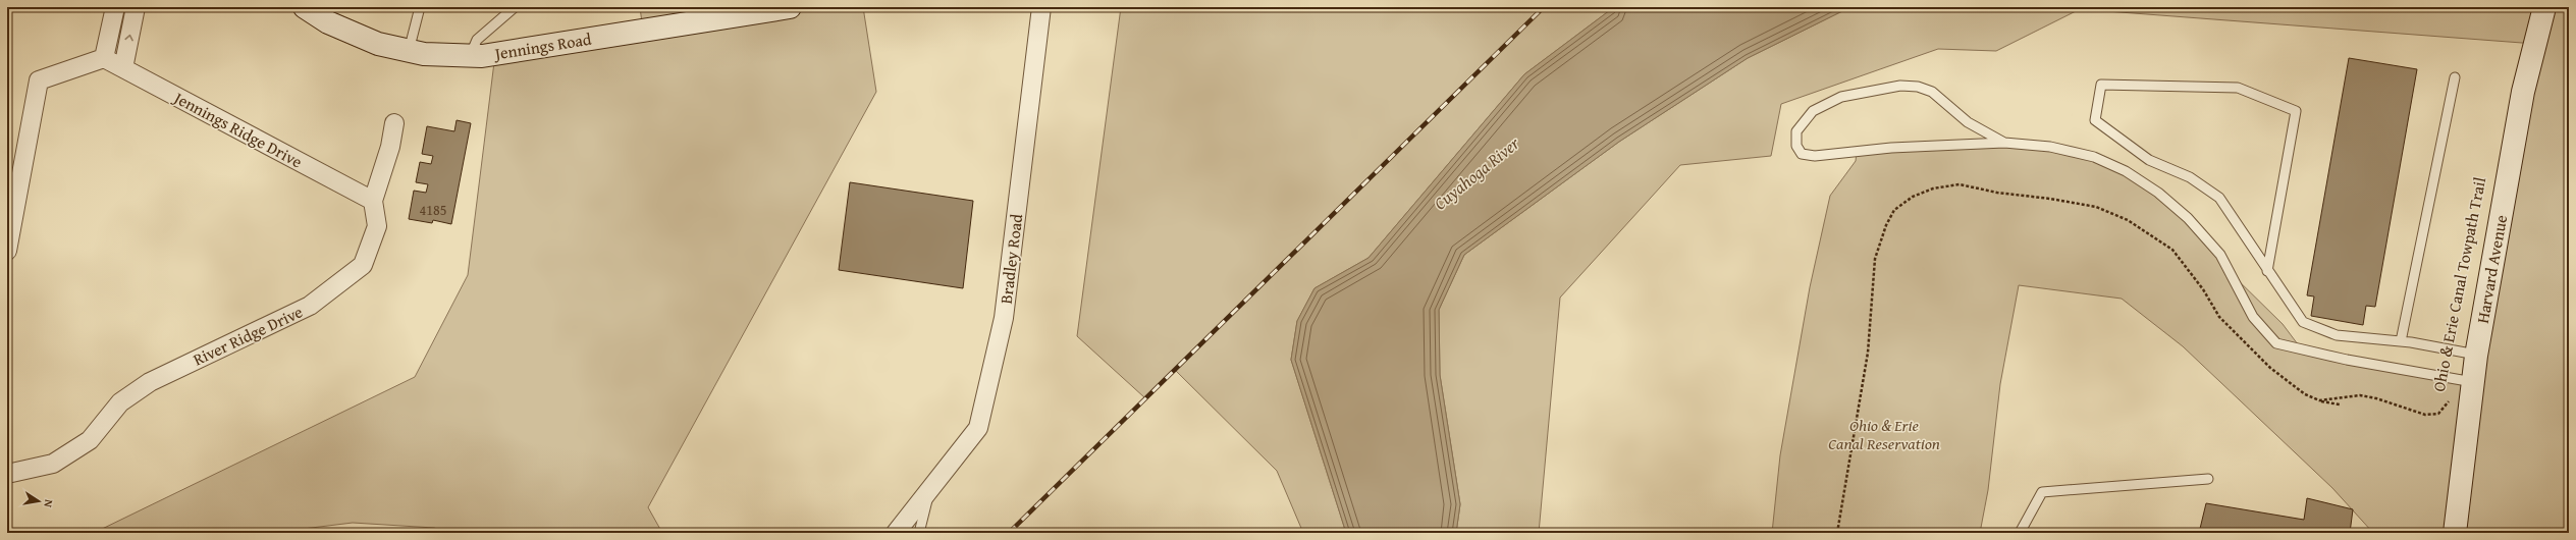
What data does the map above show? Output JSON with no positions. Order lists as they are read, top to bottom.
{
  "streets": {
    "street": [
      "Jennings Road",
      "Jennings Ridge Drive",
      "Bradley Road",
      "Harvard Avenue",
      "River Ridge Drive"
    ],
    "path": ["Ohio & Erie Canal Towpath Trail"]
  },
  "crossings": [
    ["Jennings Ridge Drive", "River Ridge Drive"],
    ["Harvard Avenue", "Ohio & Erie Canal Towpath Trail"]
  ],
  "water": ["Cuyahoga River"],
  "parks": ["Ohio & Erie Canal Reservation"],
  "house_numbers": ["4185"],
  "north": "right"
}
